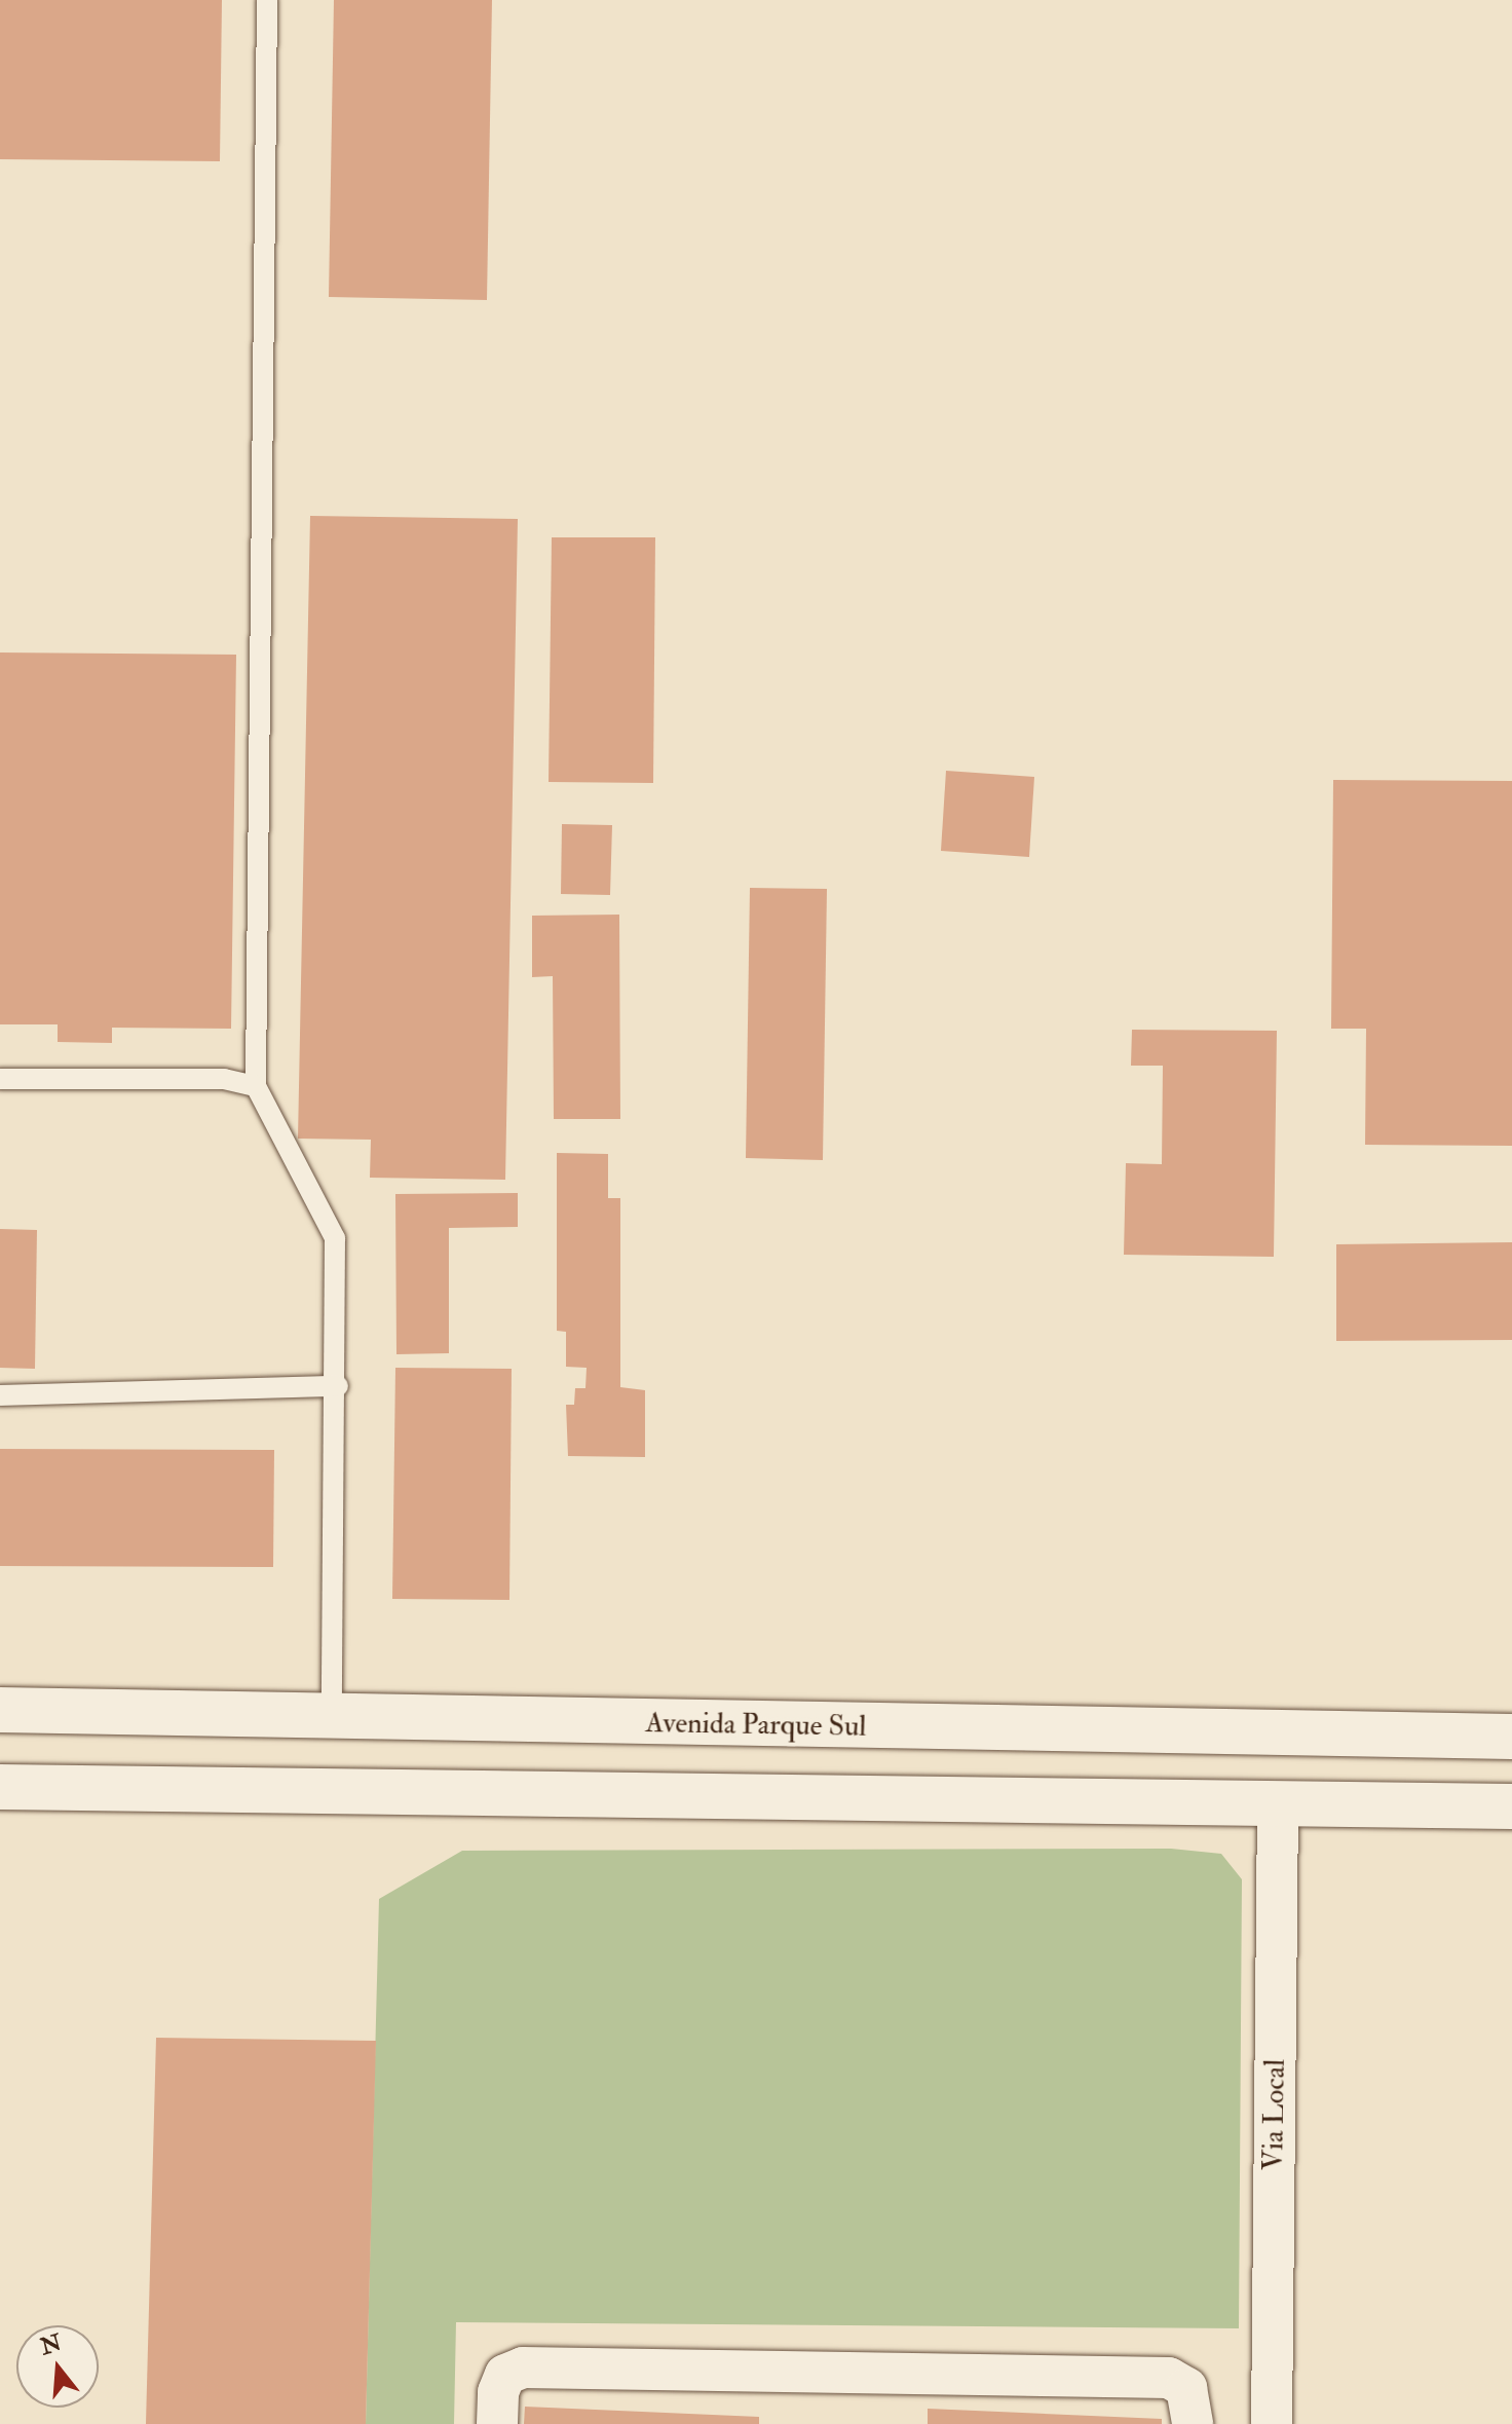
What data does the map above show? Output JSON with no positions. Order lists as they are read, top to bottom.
{
  "streets": {
    "street": ["Avenida Parque Sul", "Via Local"]
  },
  "north": "top"
}
